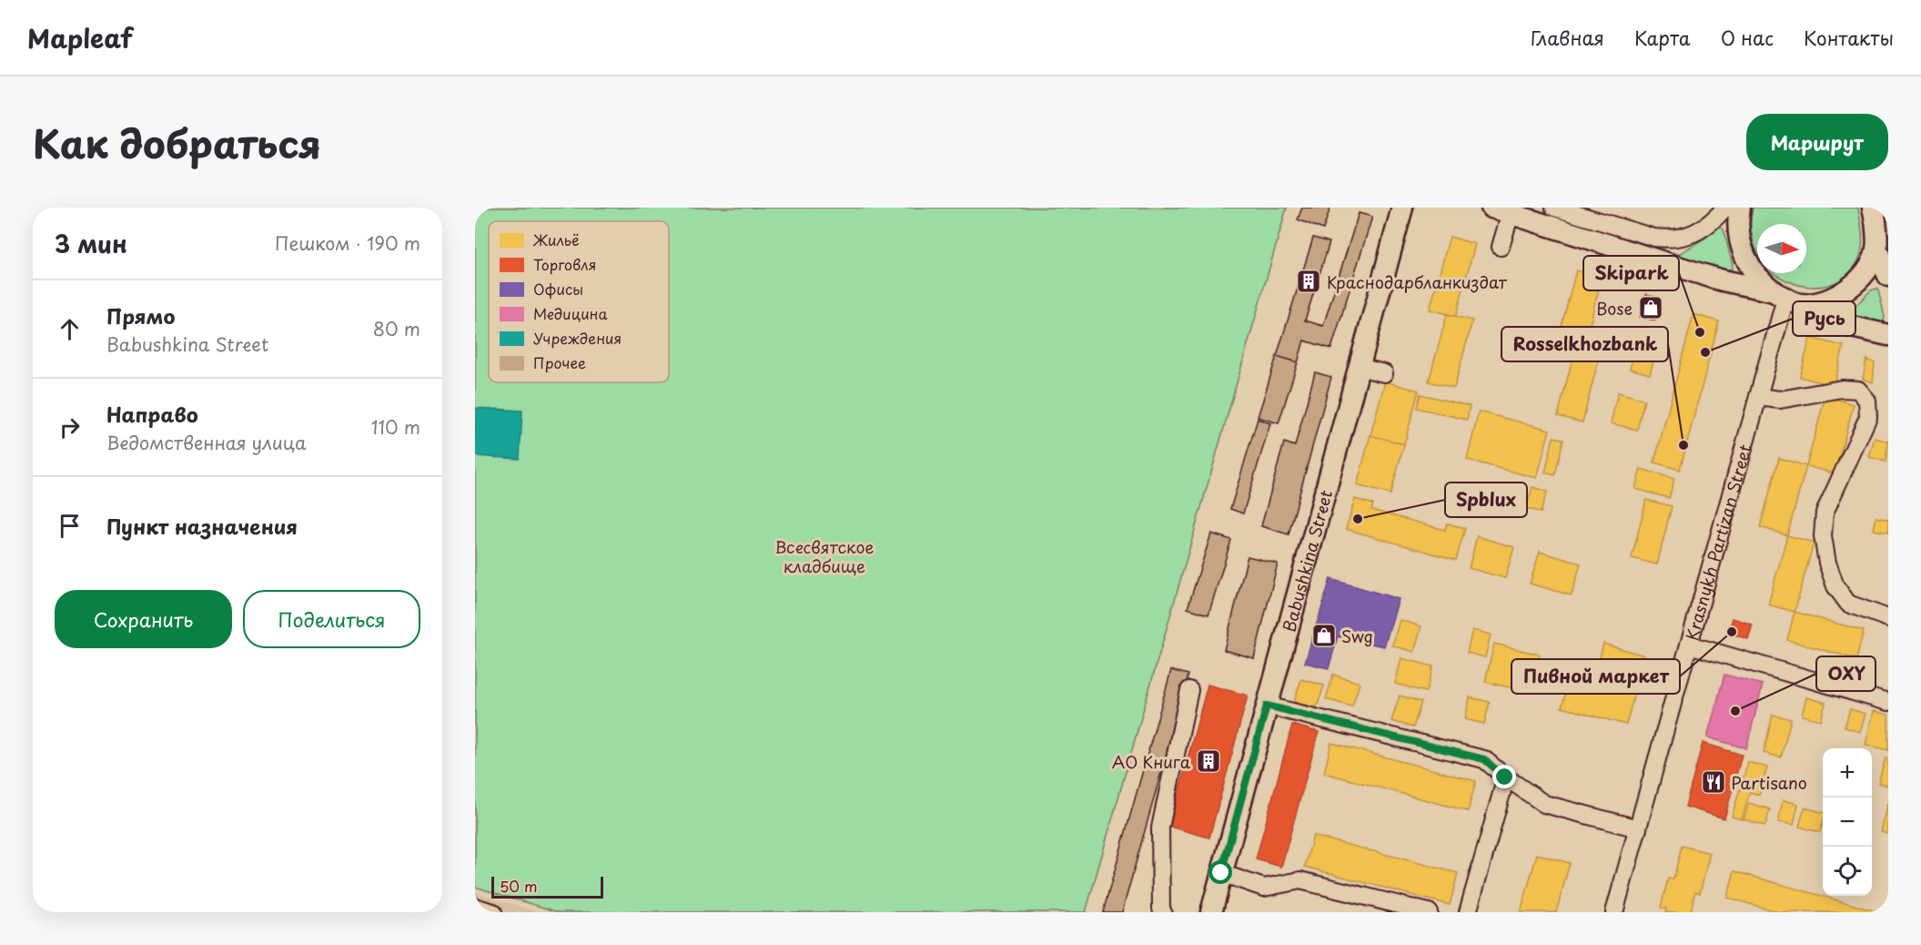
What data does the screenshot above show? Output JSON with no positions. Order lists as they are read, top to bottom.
{
  "streets": {
    "main road": ["Babushkina Street"],
    "street": ["Krasnykh Partizan Street"]
  },
  "parks": ["Всесвятское кладбище"],
  "places": {
    "building": ["Краснодарбланкиздат", "АО Книга"],
    "shop": ["Bose", "Swg"],
    "other": [
      "Skipark",
      "Русь",
      "Rosselkhozbank",
      "Spblux",
      "Пивной маркет",
      "OXY"
    ],
    "restaurant": ["Partisano"]
  },
  "legend": [
    "Жильё",
    "Торговля",
    "Офисы",
    "Медицина",
    "Учреждения",
    "Прочее"
  ],
  "scale_bar": "50 m",
  "north": "right",
  "page": {
    "header": "Mapleaf",
    "nav": [
      "Главная",
      "Карта",
      "О нас",
      "Контакты"
    ],
    "title": "Как добраться",
    "buttons": [
      "Маршрут",
      ["Сохранить", "Поделиться"]
    ],
    "heading": ["3 мин", "Пешком · 190 m"],
    "list": [
      ["Прямо", "Babushkina Street", "80 m"],
      ["Направо", "Ведомственная улица", "110 m"],
      "Пункт назначения"
    ],
    "map_buttons": ["+", "−"],
    "scale": "50 m"
  }
}
